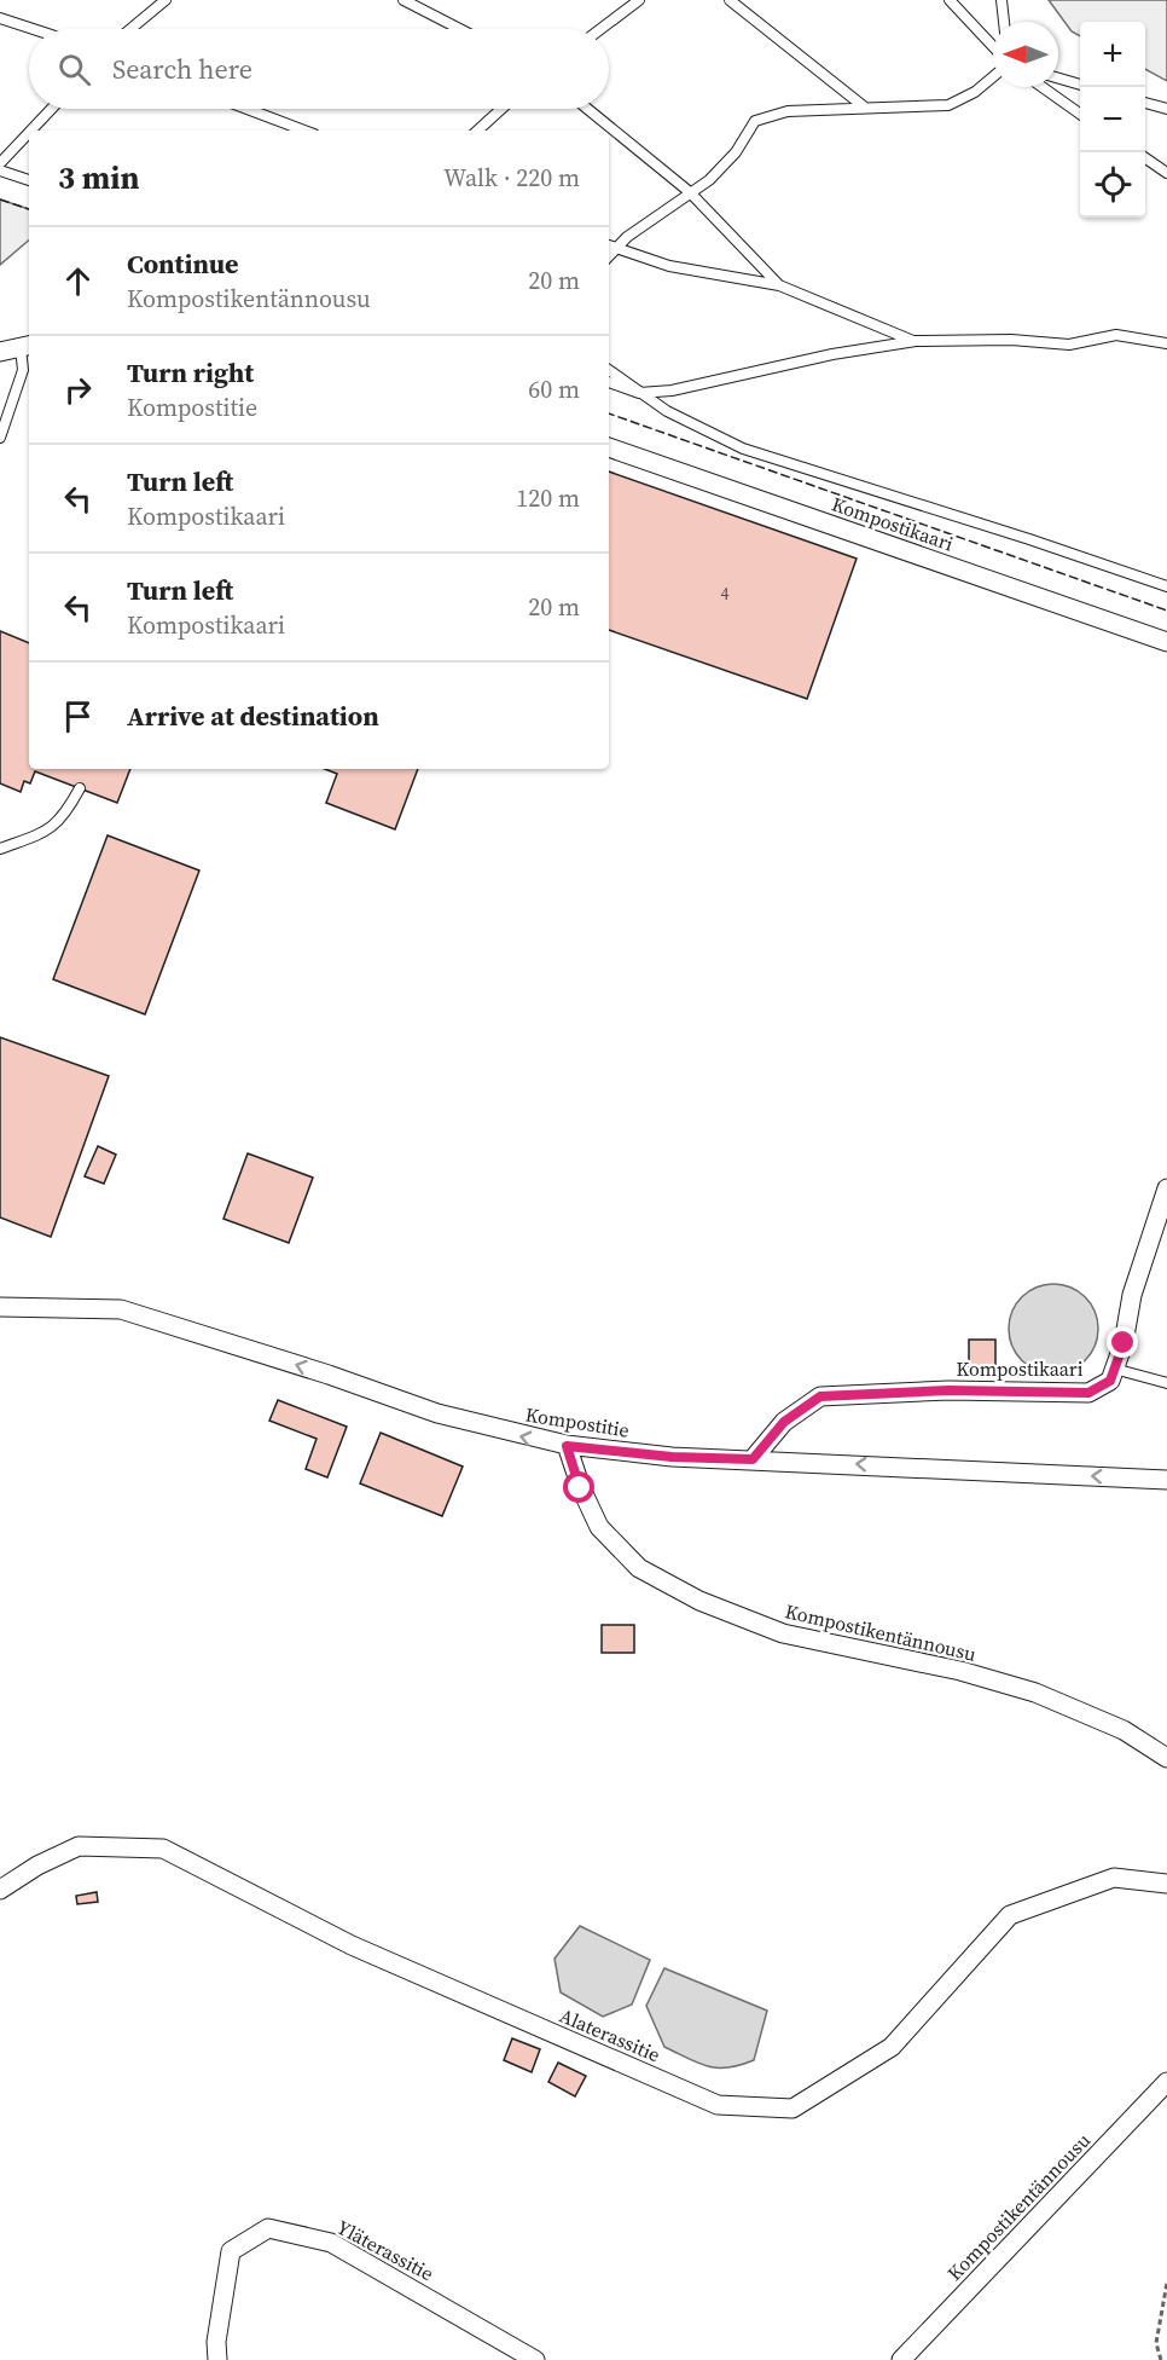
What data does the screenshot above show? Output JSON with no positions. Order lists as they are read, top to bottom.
{
  "streets": {
    "street": [
      "Kompostikaari",
      "Kompostitie",
      "Kompostikentännousu",
      "Alaterassitie",
      "Yläterassitie"
    ]
  },
  "crossings": [
    ["Kompostikaari", "Kompostitie"],
    ["Kompostitie", "Kompostikentännousu"]
  ],
  "one_way": ["Kompostitie"],
  "house_numbers": ["4"],
  "north": "left",
  "page": {
    "map_buttons": ["+", "−"],
    "search": "Search here",
    "heading": ["3 min", "Walk · 220 m"],
    "list": [
      ["Continue", "Kompostikentännousu", "20 m"],
      ["Turn right", "Kompostitie", "60 m"],
      ["Turn left", "Kompostikaari", "120 m"],
      ["Turn left", "Kompostikaari", "20 m"],
      "Arrive at destination"
    ]
  }
}
